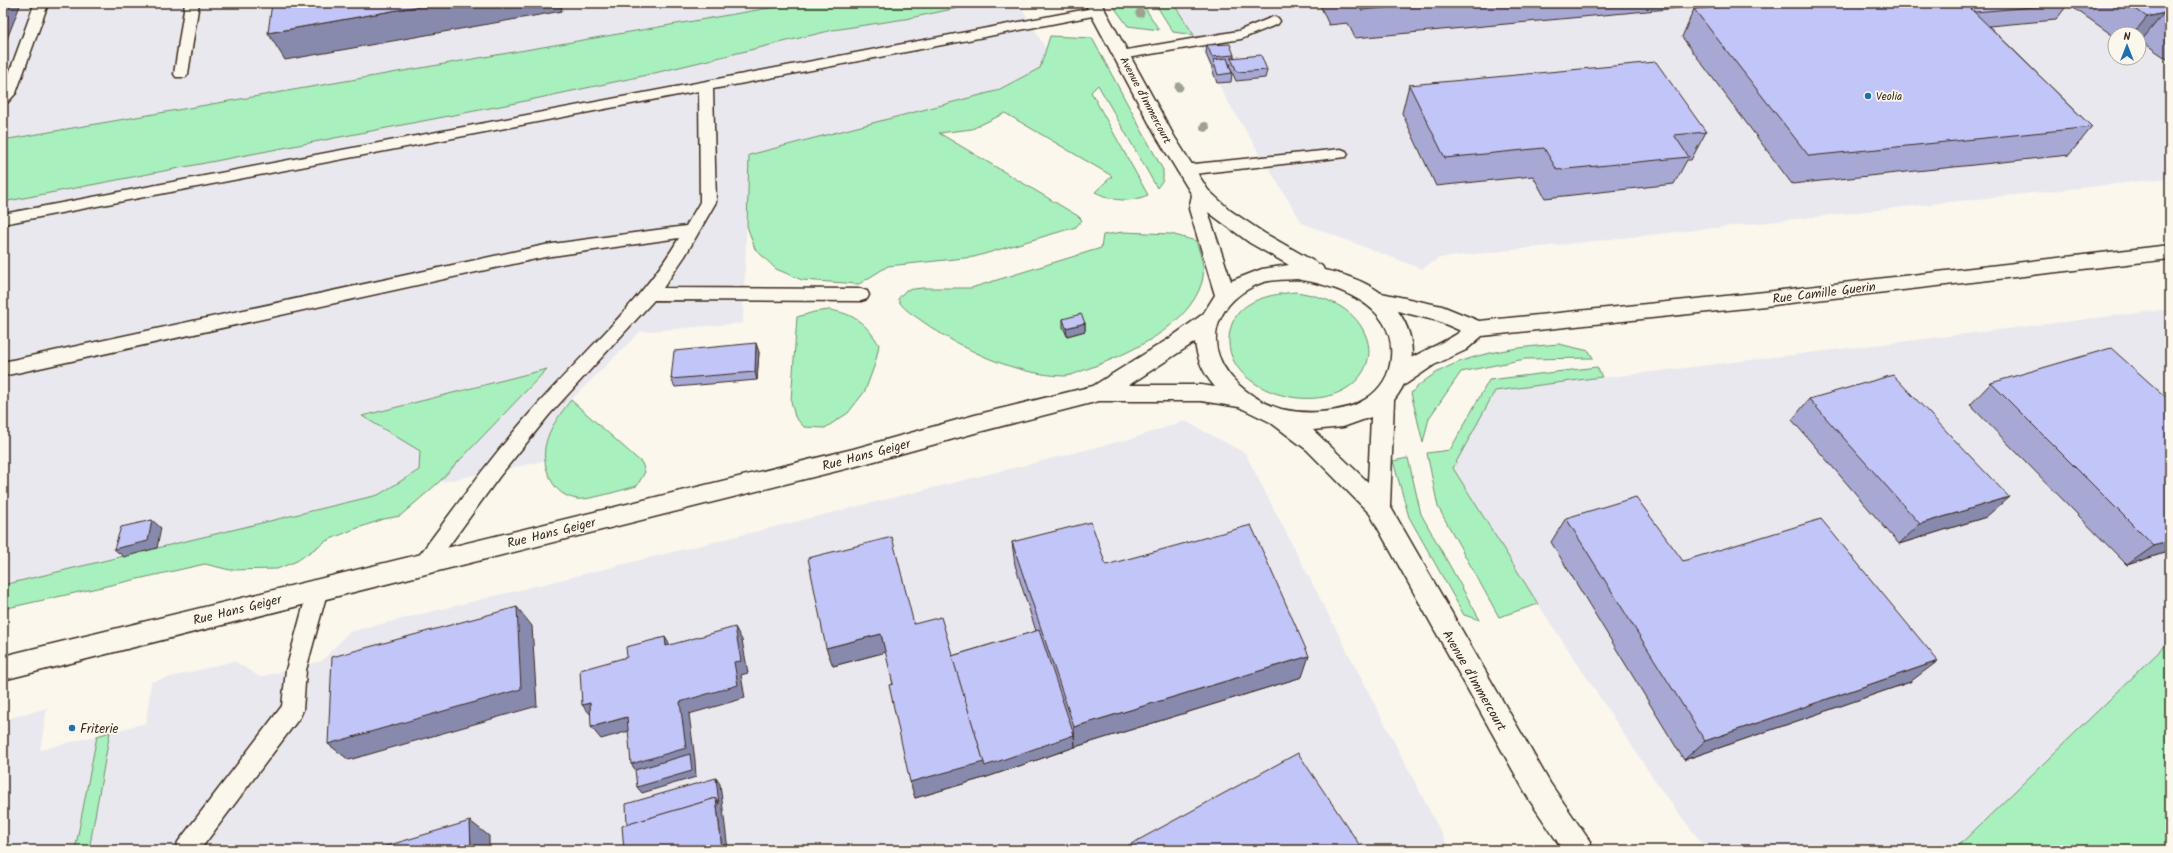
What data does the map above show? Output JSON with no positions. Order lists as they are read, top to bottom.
{
  "streets": {
    "street": ["Avenue d'Immercourt", "Rue Camille Guerin", "Rue Hans Geiger"]
  },
  "places": ["Veolia", "Friterie"],
  "north": "top"
}
